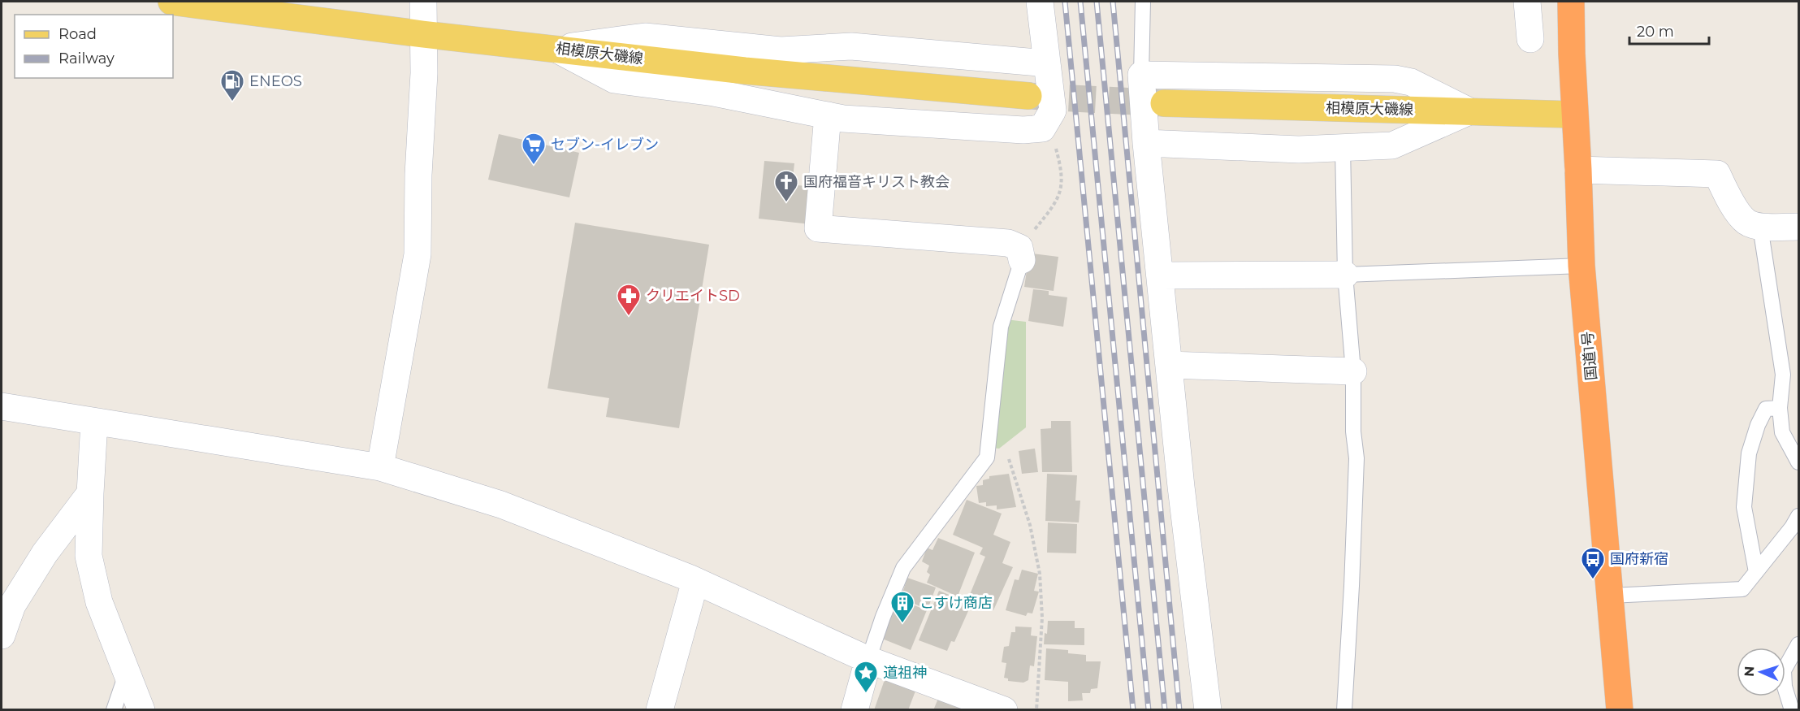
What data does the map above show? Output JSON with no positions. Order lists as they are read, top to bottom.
{
  "streets": {
    "highway": ["国道1号"],
    "main road": ["相模原大磯線"]
  },
  "crossings": [
    ["相模原大磯線", "国道1号"]
  ],
  "places": {
    "fuel station": ["ENEOS"],
    "supermarket": ["セブン-イレブン"],
    "church": ["国府福音キリスト教会"],
    "pharmacy": ["クリエイトSD"],
    "bus stop": ["国府新宿"],
    "building": ["こすけ商店"],
    "place": ["道祖神"]
  },
  "legend": ["Road", "Railway"],
  "scale_bar": "20 m",
  "north": "left"
}
